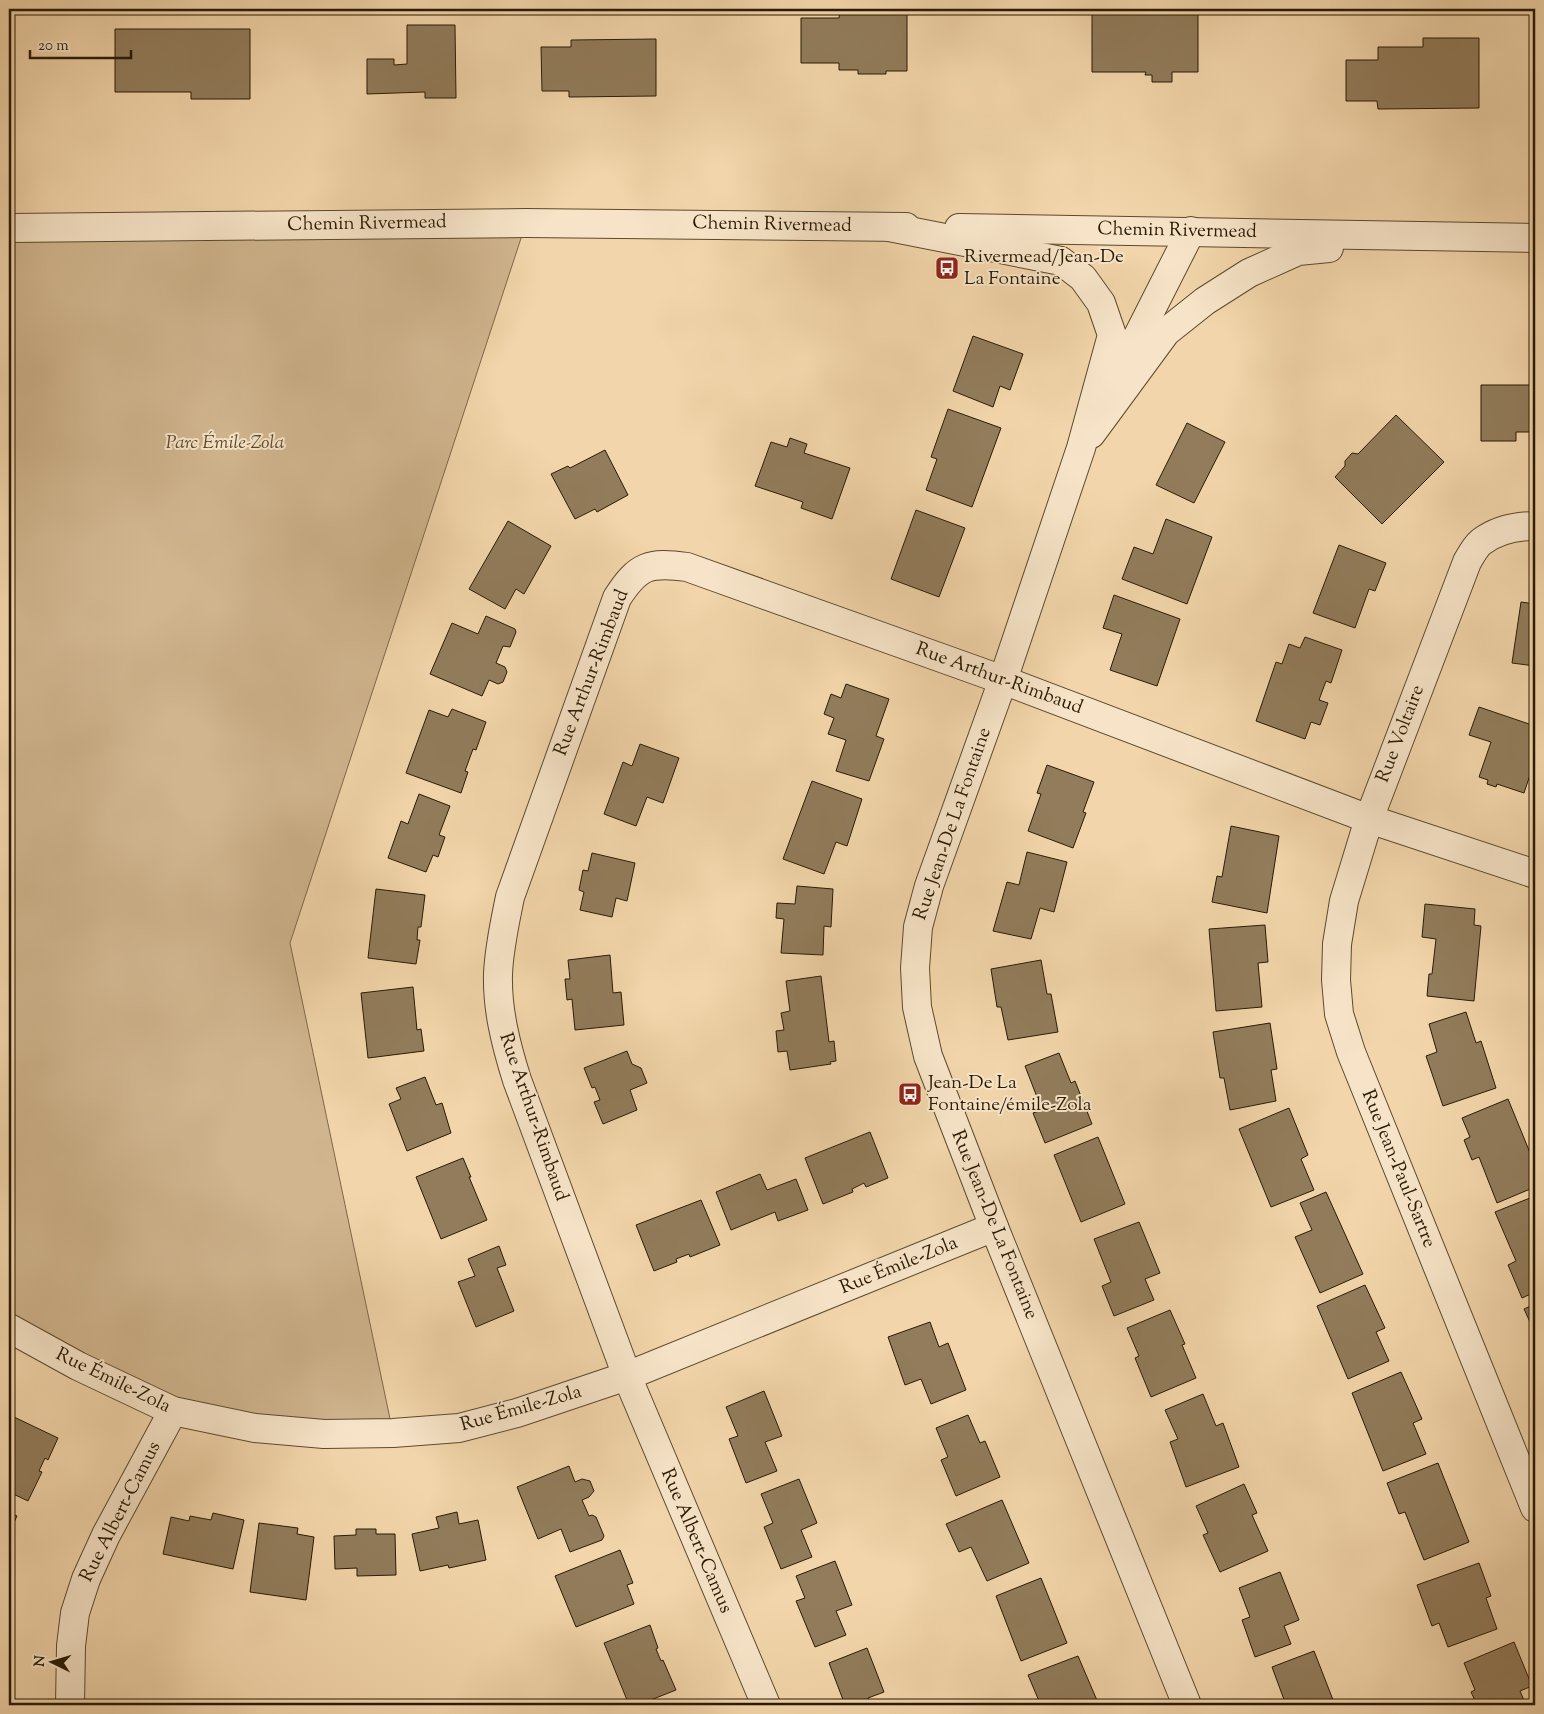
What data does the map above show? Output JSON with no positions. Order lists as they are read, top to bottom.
{
  "streets": {
    "street": [
      "Chemin Rivermead",
      "Rue Arthur-Rimbaud",
      "Rue Voltaire",
      "Rue Jean-De La Fontaine",
      "Rue Jean-Paul-Sartre",
      "Rue Émile-Zola",
      "Rue Albert-Camus"
    ]
  },
  "crossings": [
    ["Chemin Rivermead", "Rue Jean-De La Fontaine"],
    ["Rue Arthur-Rimbaud", "Rue Voltaire"],
    ["Rue Arthur-Rimbaud", "Rue Jean-De La Fontaine"],
    ["Rue Arthur-Rimbaud", "Rue Jean-Paul-Sartre"],
    ["Rue Arthur-Rimbaud", "Rue Émile-Zola"],
    ["Rue Arthur-Rimbaud", "Rue Albert-Camus"],
    ["Rue Voltaire", "Rue Jean-Paul-Sartre"],
    ["Rue Jean-De La Fontaine", "Rue Émile-Zola"],
    ["Rue Émile-Zola", "Rue Albert-Camus"]
  ],
  "parks": ["Parc Émile-Zola"],
  "places": {
    "bus stop": ["Rivermead/Jean-De La Fontaine", "Jean-De La Fontaine/émile-Zola"]
  },
  "scale_bar": "20 m",
  "north": "left"
}
